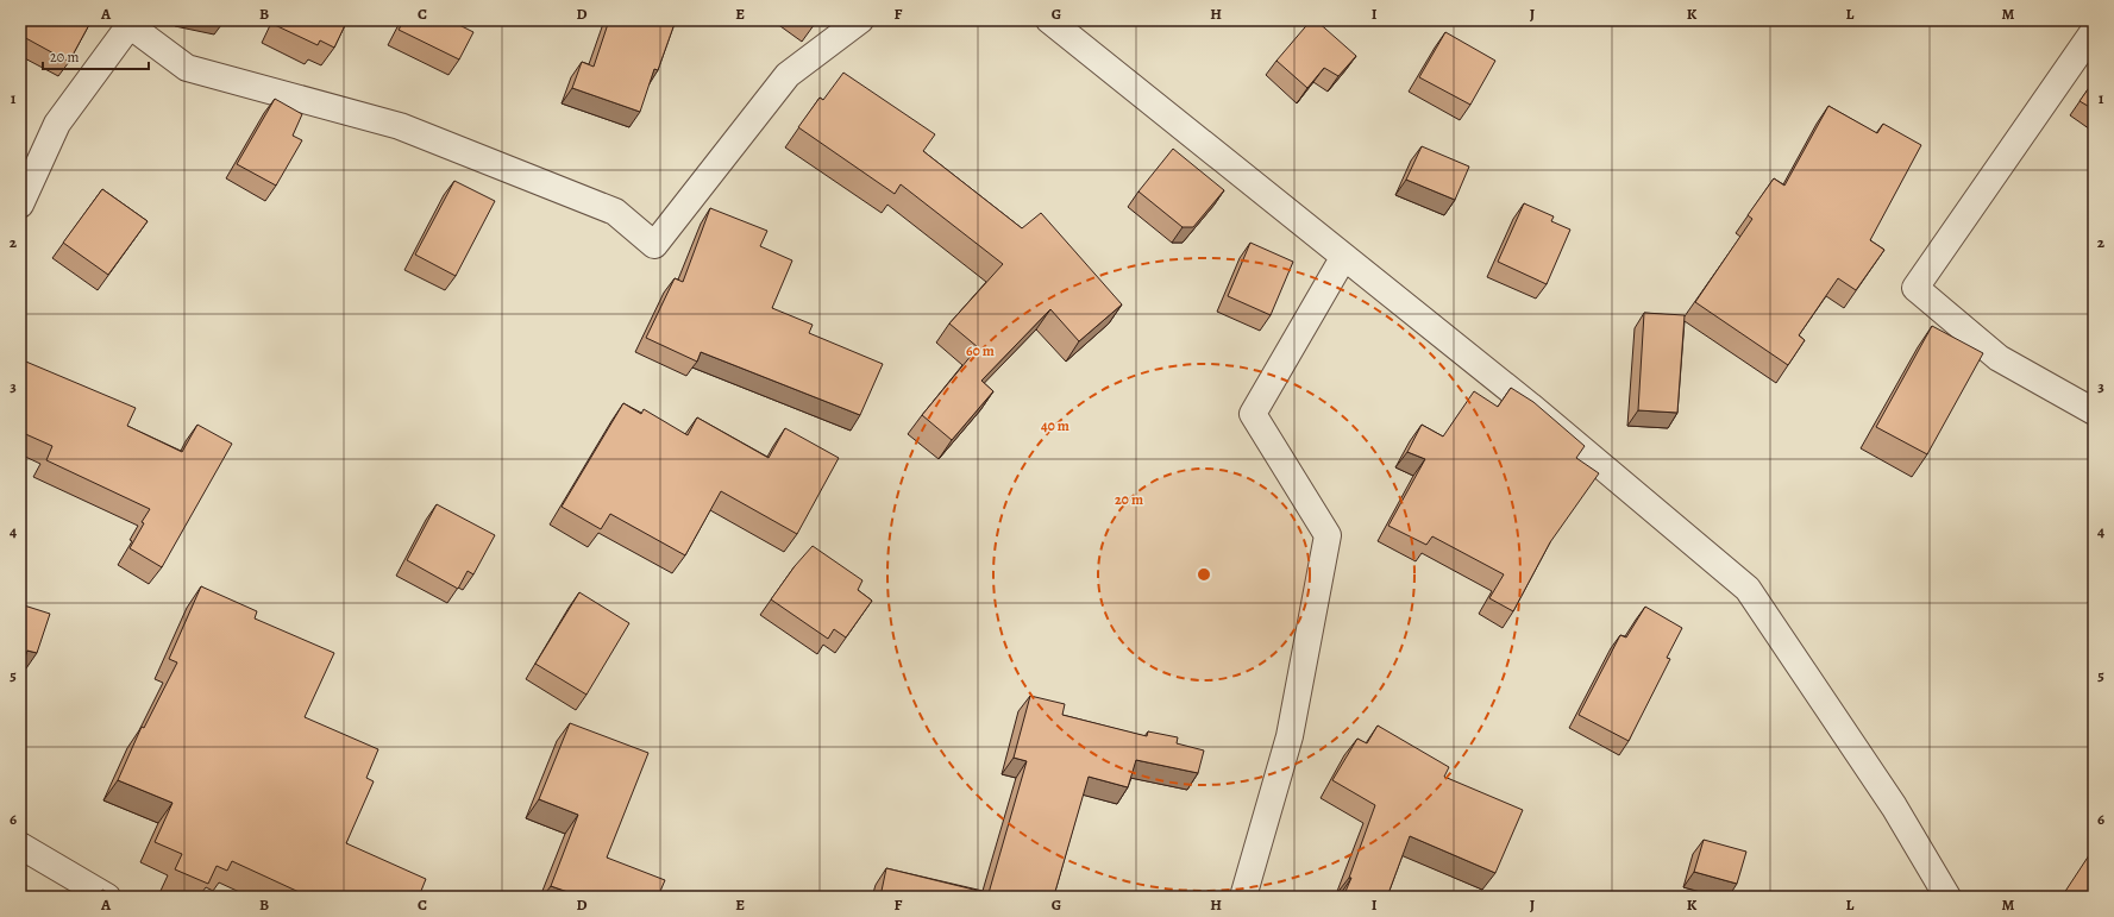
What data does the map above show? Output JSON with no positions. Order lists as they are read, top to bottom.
{
  "scale_bar": "20 m",
  "grid": {
    "columns": [
      "A",
      "B",
      "C",
      "D",
      "E",
      "F",
      "G",
      "H",
      "I",
      "J",
      "K",
      "L",
      "M"
    ],
    "rows": [
      "1",
      "2",
      "3",
      "4",
      "5",
      "6"
    ]
  },
  "rings": ["60 m", "40 m", "20 m"]
}
